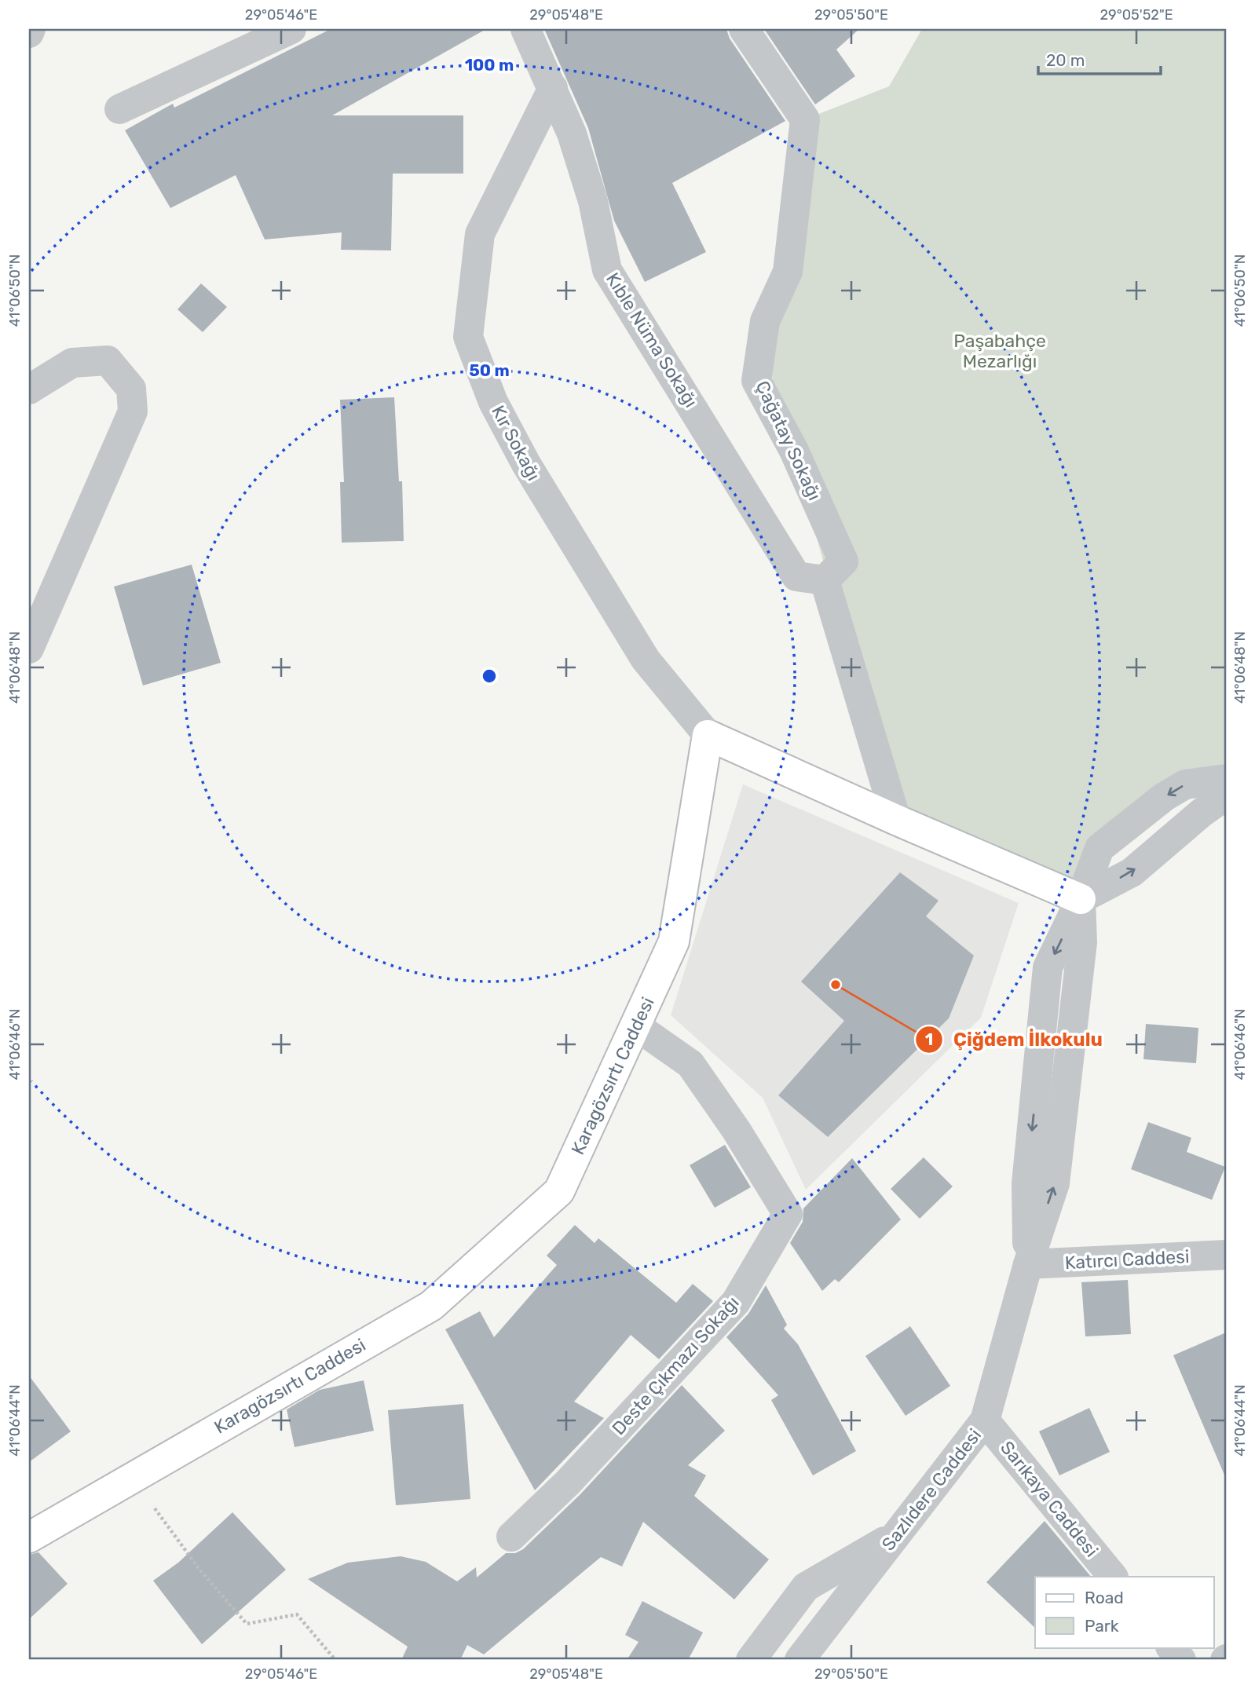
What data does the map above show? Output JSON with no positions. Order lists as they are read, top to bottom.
{
  "streets": {
    "street": [
      "Kıble Nüma Sokağı",
      "Çağatay Sokağı",
      "Kır Sokağı",
      "Karagözsırtı Caddesi",
      "Katırcı Caddesi",
      "Deste Çıkmazı Sokağı",
      "Sazlıdere Caddesi",
      "Sarıkaya Caddesi"
    ]
  },
  "crossings": [
    ["Kıble Nüma Sokağı", "Çağatay Sokağı"],
    ["Kıble Nüma Sokağı", "Kır Sokağı"],
    ["Kır Sokağı", "Karagözsırtı Caddesi"],
    ["Karagözsırtı Caddesi", "Deste Çıkmazı Sokağı"],
    ["Katırcı Caddesi", "Sazlıdere Caddesi"],
    ["Sazlıdere Caddesi", "Sarıkaya Caddesi"]
  ],
  "parks": ["Paşabahçe Mezarlığı"],
  "places": ["Çiğdem İlkokulu"],
  "legend": ["Road", "Park"],
  "scale_bar": "20 m",
  "coordinates": [
    "29°05'46\"E",
    "29°05'48\"E",
    "29°05'50\"E",
    "29°05'52\"E",
    "41°06'50\"N",
    "41°06'48\"N",
    "41°06'46\"N",
    "41°06'44\"N"
  ],
  "rings": ["100 m", "50 m"]
}
